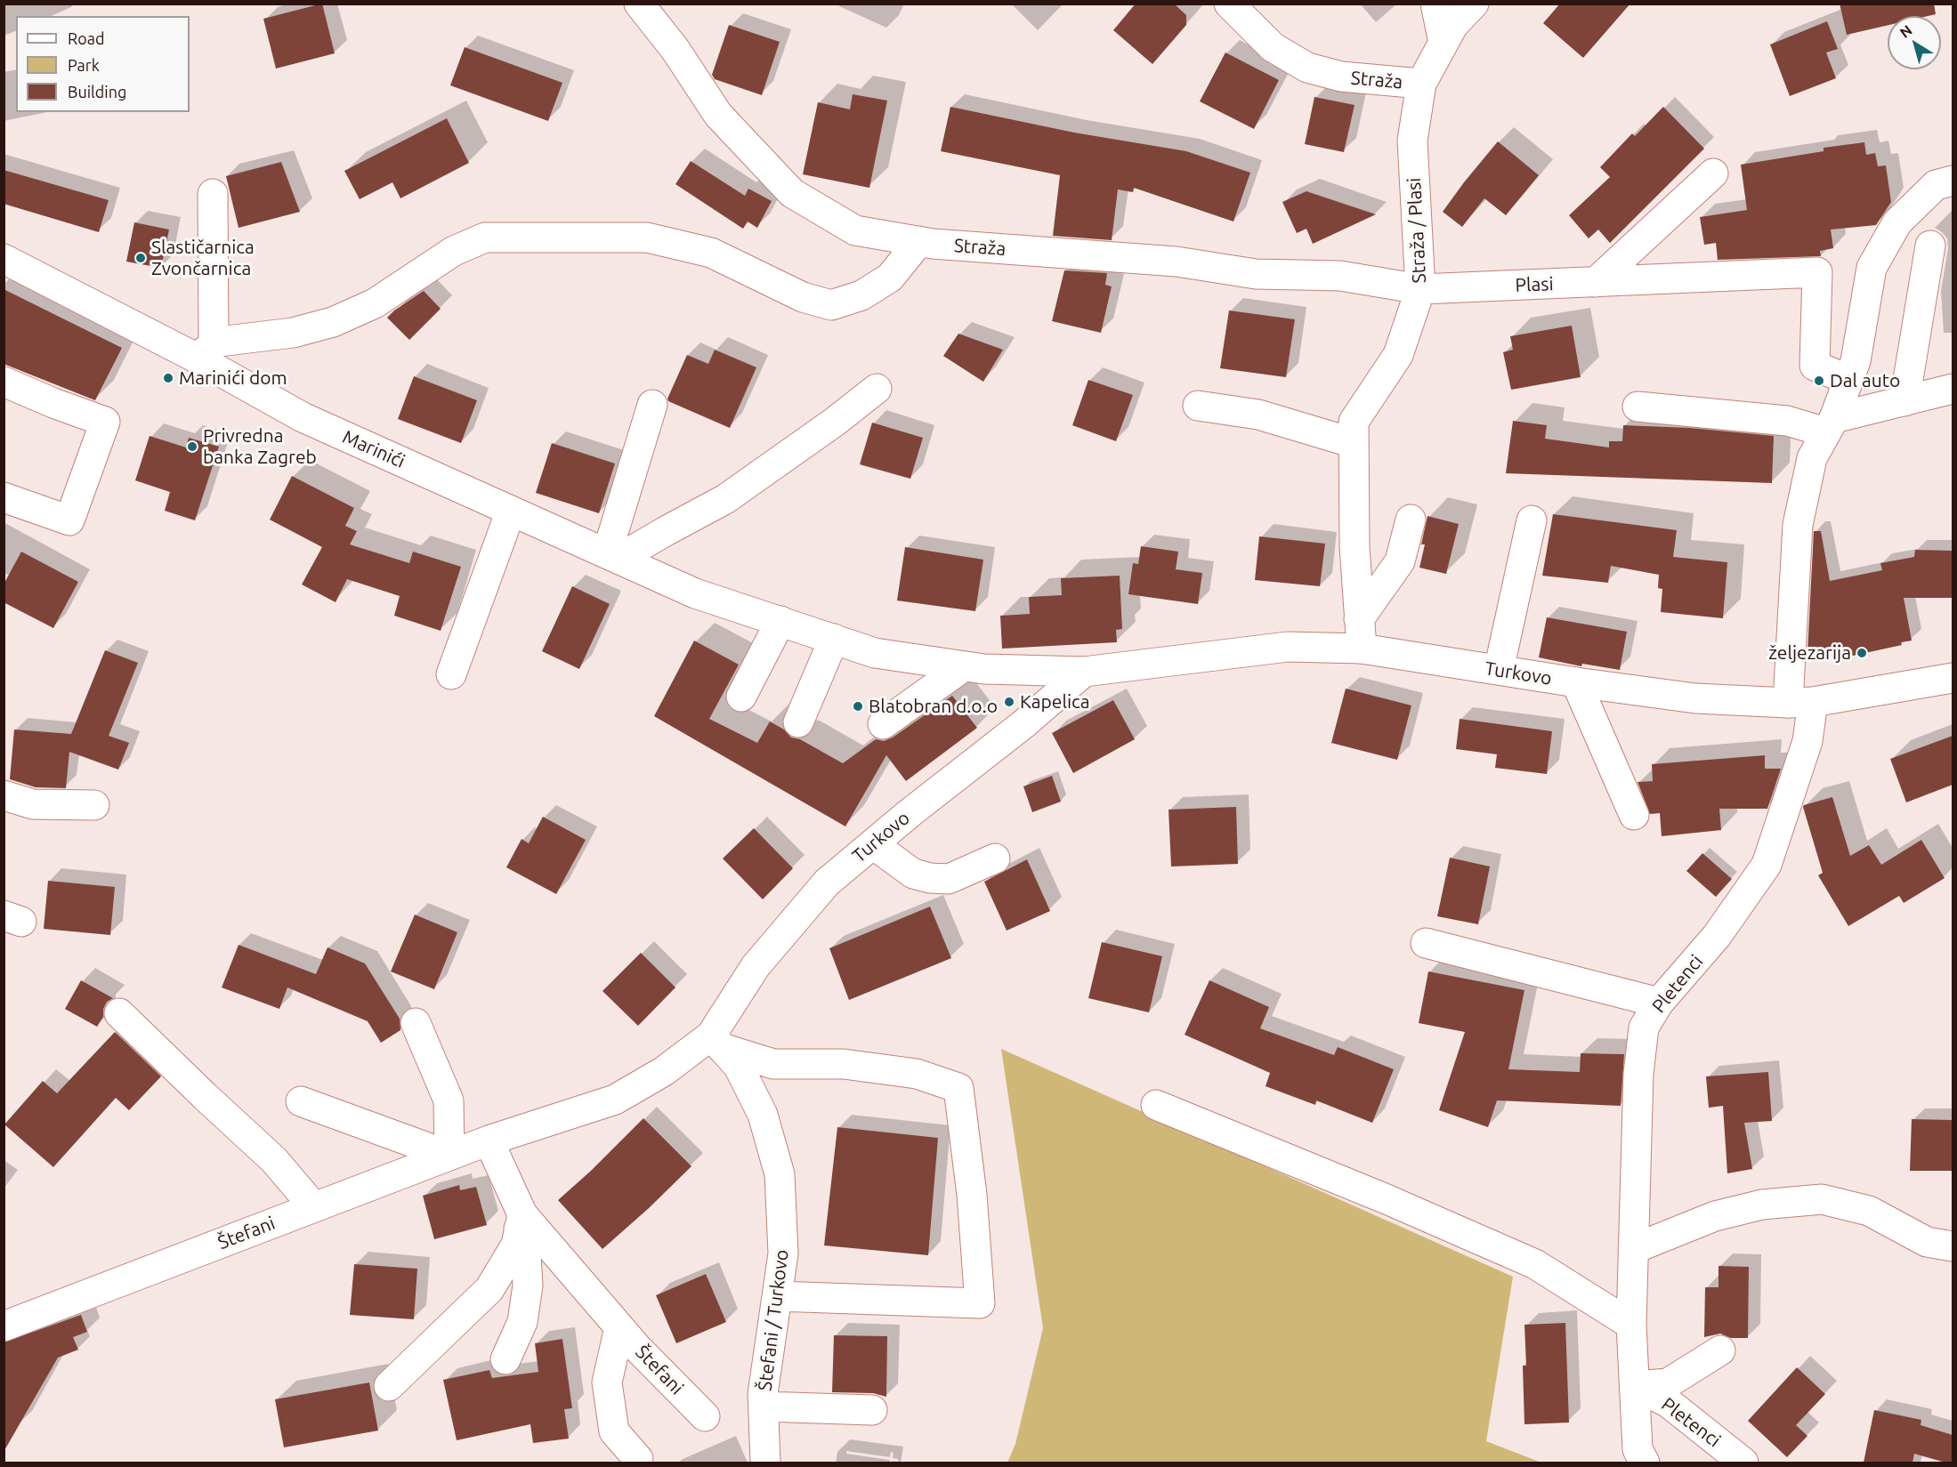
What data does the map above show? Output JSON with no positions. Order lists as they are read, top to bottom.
{
  "streets": {
    "street": [
      "Straža",
      "Straža / Plasi",
      "Plasi",
      "Marinići",
      "Turkovo",
      "Pletenci",
      "Štefani",
      "Štefani / Turkovo"
    ]
  },
  "crossings": [
    ["Straža", "Straža / Plasi"],
    ["Straža", "Plasi"],
    ["Straža / Plasi", "Plasi"],
    ["Straža / Plasi", "Turkovo"],
    ["Plasi", "Pletenci"],
    ["Marinići", "Turkovo"],
    ["Turkovo", "Pletenci"],
    ["Turkovo", "Štefani"],
    ["Turkovo", "Štefani / Turkovo"],
    ["Štefani", "Štefani / Turkovo"]
  ],
  "places": [
    "Slastičarnica Zvončarnica",
    "Marinići dom",
    "Dal auto",
    "Privredna banka Zagreb",
    "željezarija",
    "Kapelica",
    "Blatobran d.o.o"
  ],
  "legend": ["Road", "Park", "Building"],
  "north": "top left"
}
